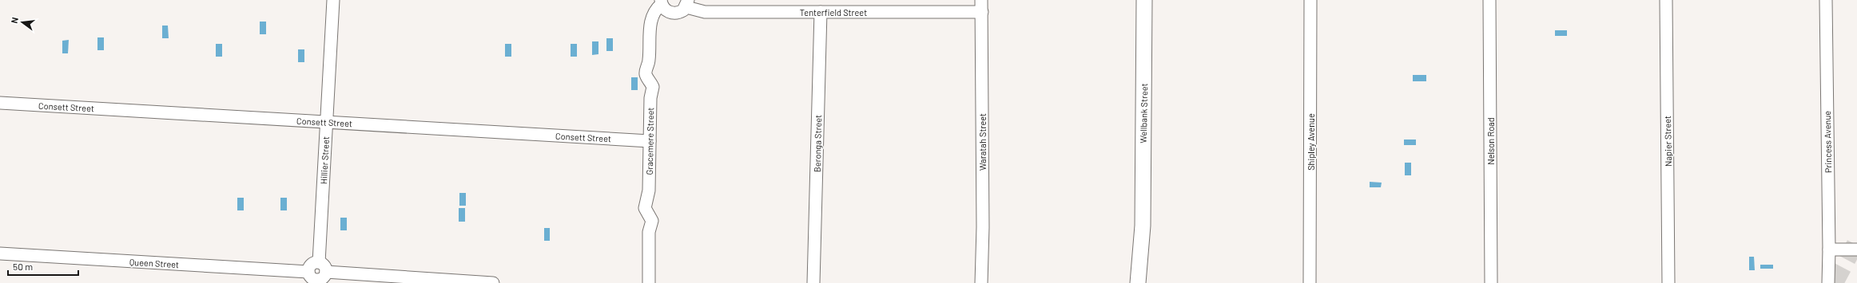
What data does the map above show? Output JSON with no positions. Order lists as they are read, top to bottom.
{
  "streets": {
    "main road": ["Wellbank Street"],
    "street": [
      "Tenterfield Street",
      "Consett Street",
      "Gracemere Street",
      "Nelson Road",
      "Napier Street",
      "Waratah Street",
      "Shipley Avenue",
      "Princess Avenue",
      "Beronga Street",
      "Hillier Street",
      "Queen Street"
    ]
  },
  "crossings": [
    ["Tenterfield Street", "Waratah Street"],
    ["Tenterfield Street", "Beronga Street"],
    ["Consett Street", "Gracemere Street"],
    ["Consett Street", "Hillier Street"],
    ["Hillier Street", "Queen Street"]
  ],
  "scale_bar": "50 m",
  "north": "left"
}
